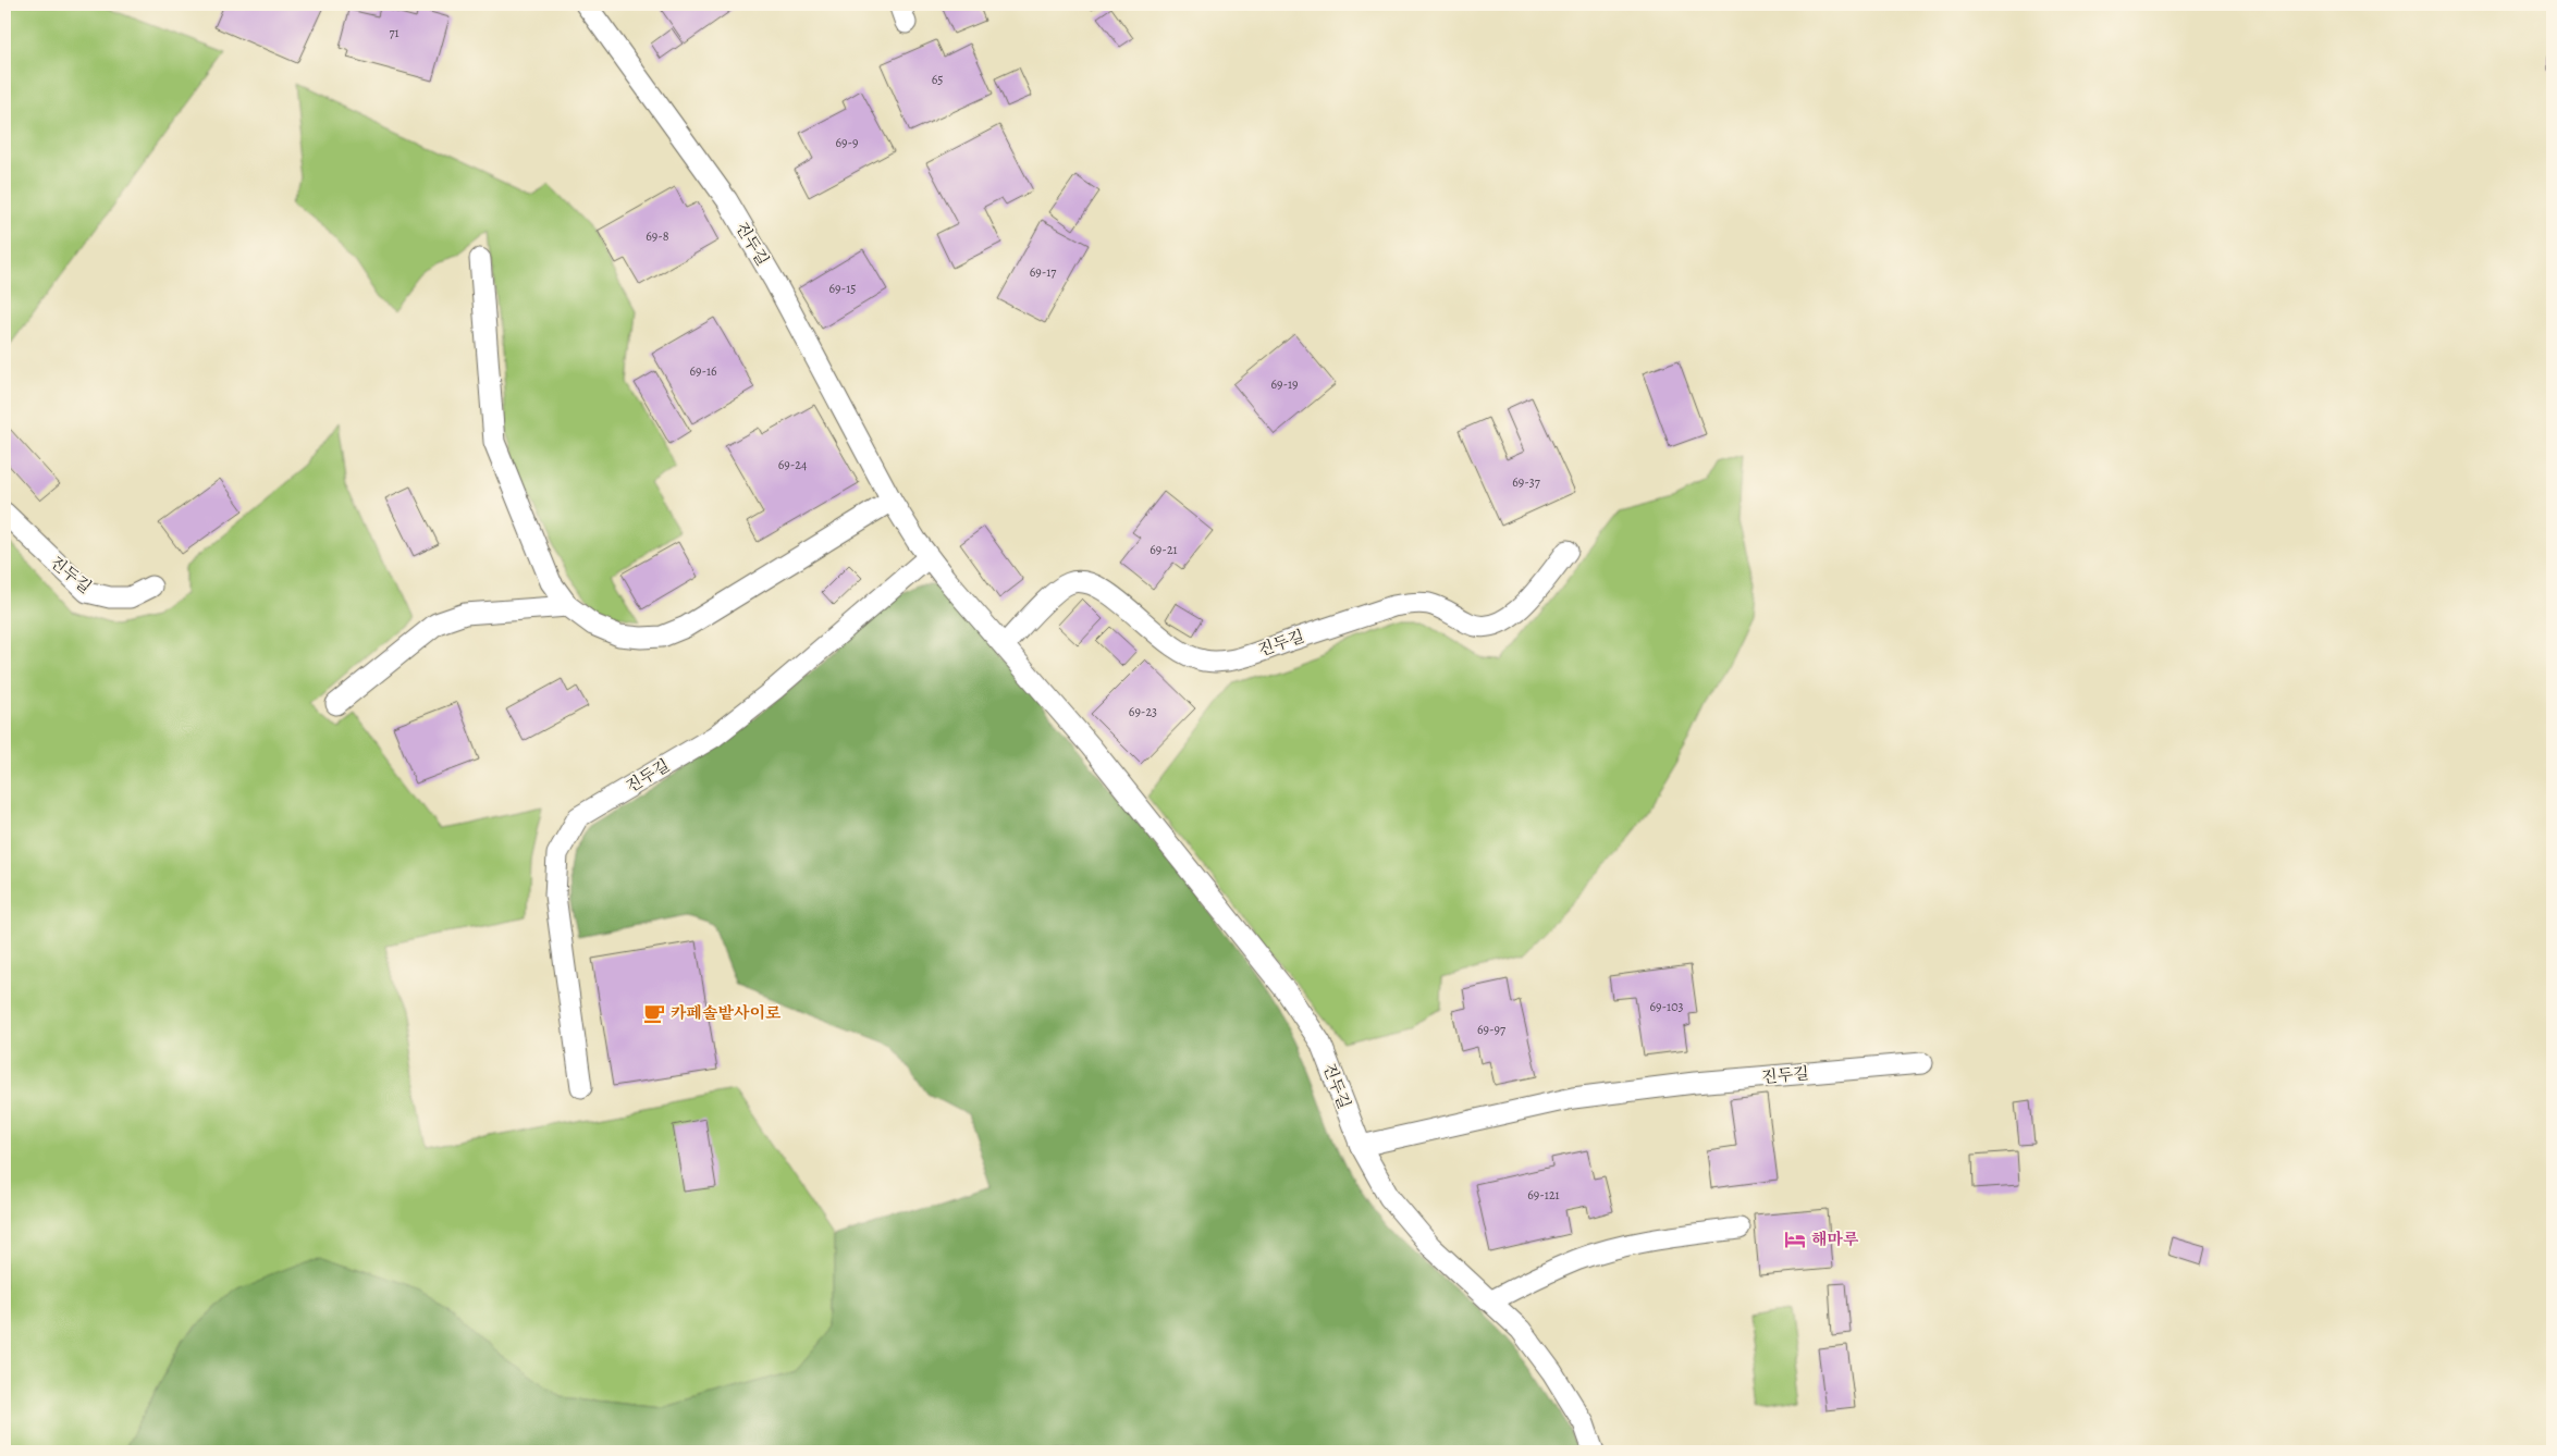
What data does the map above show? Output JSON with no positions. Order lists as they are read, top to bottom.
{
  "streets": {
    "lane": ["진두길"]
  },
  "places": {
    "cafe": ["카페솔밭사이로"],
    "hotel": ["해마루"]
  },
  "house_numbers": [
    "71",
    "65",
    "69-9",
    "69-8",
    "69-17",
    "69-15",
    "69-16",
    "69-19",
    "69-24",
    "69-37",
    "69-21",
    "69-23",
    "69-103",
    "69-97",
    "69-121"
  ]
}
